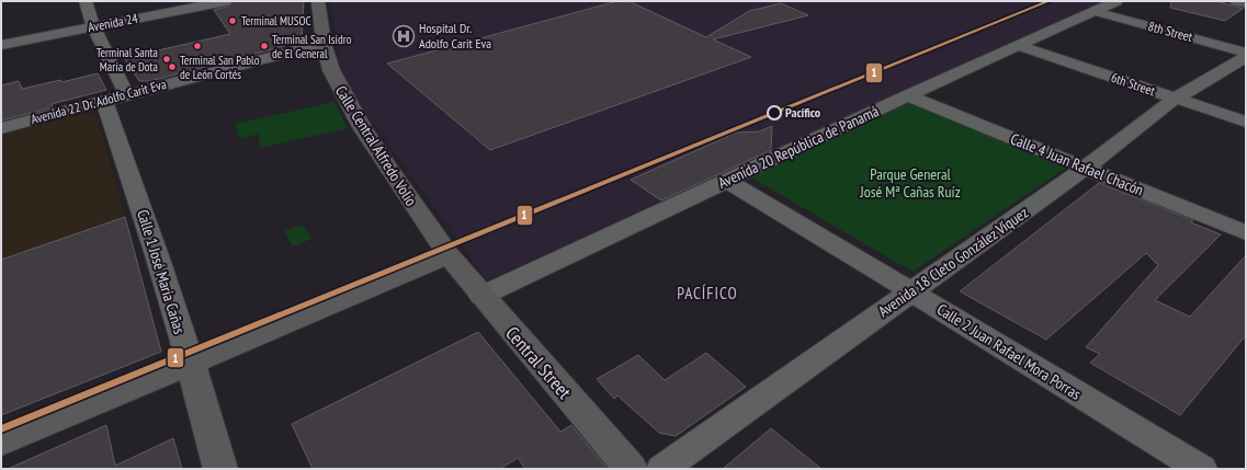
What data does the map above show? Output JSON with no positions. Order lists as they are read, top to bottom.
{
  "streets": {
    "main road": ["Calle Central Alfredo Volio", "Calle 1 José María Cañas", "Central Street"],
    "street": [
      "Avenida 24",
      "8th Street",
      "6th Street",
      "Avenida 22 Dr. Adolfo Carit Eva",
      "Avenida 20 República de Panamá",
      "Calle 4 Juan Rafael Chacón",
      "Avenida 18 Cleto González Víquez",
      "Calle 2 Juan Rafael Mora Porras"
    ]
  },
  "crossings": [
    ["8th Street", "Avenida 20 República de Panamá"],
    ["6th Street", "Avenida 20 República de Panamá"],
    ["6th Street", "Avenida 18 Cleto González Víquez"],
    ["Avenida 22 Dr. Adolfo Carit Eva", "Calle Central Alfredo Volio"],
    ["Avenida 22 Dr. Adolfo Carit Eva", "Calle 1 José María Cañas"],
    ["Calle Central Alfredo Volio", "Central Street"],
    ["Avenida 20 República de Panamá", "Calle 4 Juan Rafael Chacón"],
    ["Avenida 20 República de Panamá", "Calle 2 Juan Rafael Mora Porras"],
    ["Avenida 20 República de Panamá", "Central Street"],
    ["Calle 4 Juan Rafael Chacón", "Avenida 18 Cleto González Víquez"],
    ["Avenida 18 Cleto González Víquez", "Calle 2 Juan Rafael Mora Porras"]
  ],
  "districts": ["PACÍFICO"],
  "parks": ["Parque General José Mª Cañas Ruíz"],
  "places": {
    "other": [
      "Terminal MUSOC",
      "Terminal San Isidro de El General",
      "Terminal Santa María de Dota",
      "Terminal San Pablo de León Cortés",
      "Pacífico"
    ],
    "hospital": ["Hospital Dr. Adolfo Carit Eva"]
  },
  "lines": ["rail line 1"]
}
